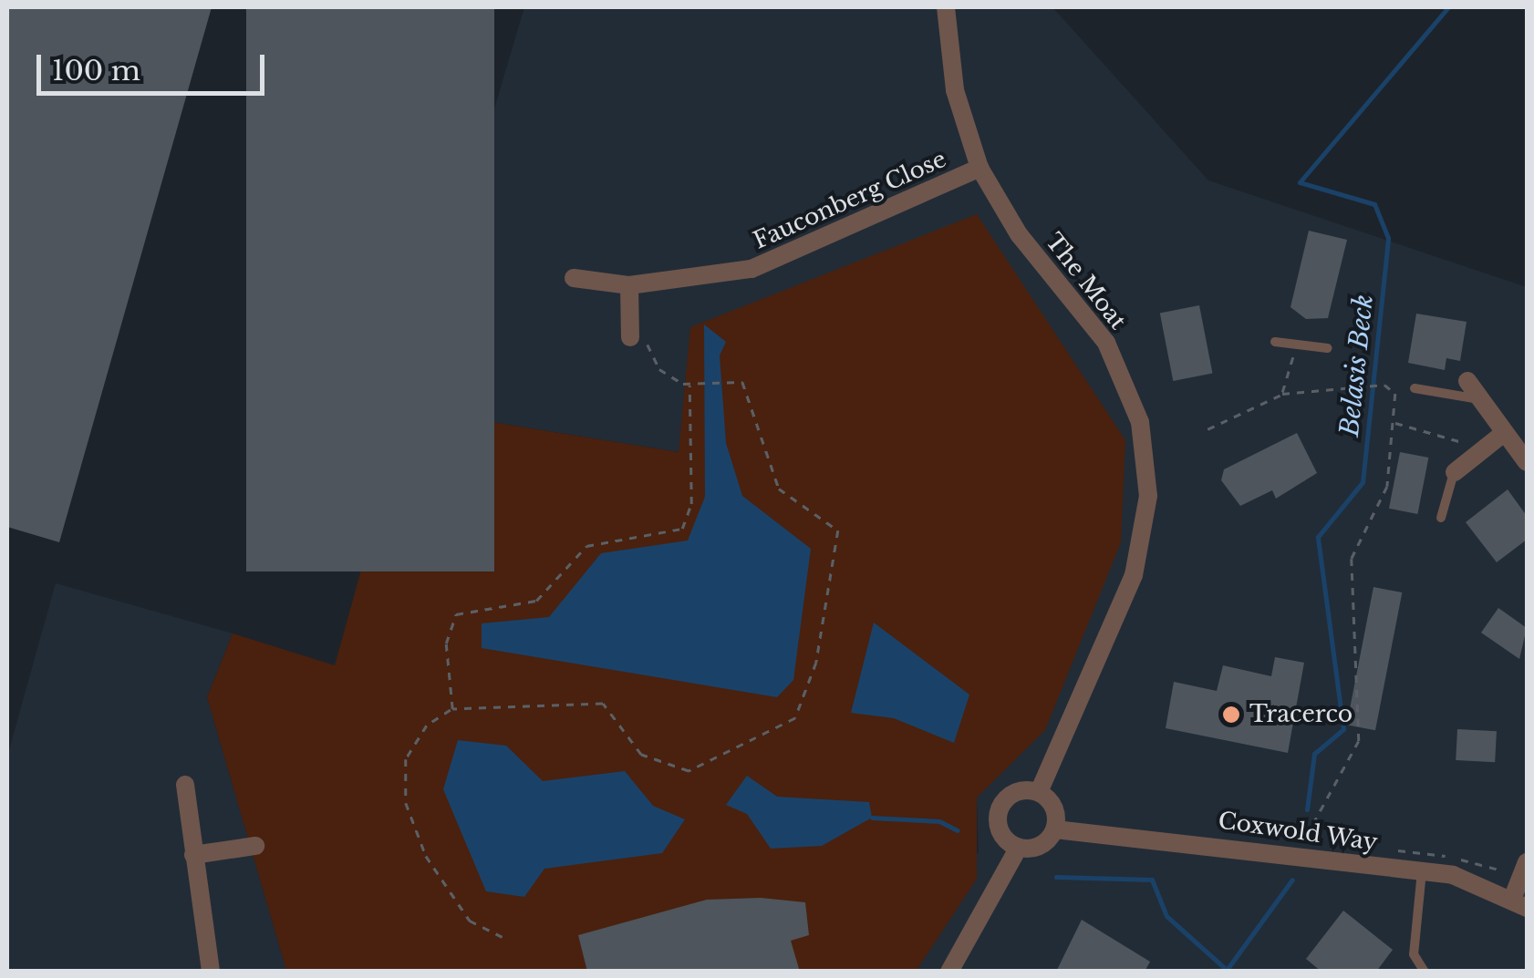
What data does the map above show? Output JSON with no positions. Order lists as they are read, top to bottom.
{
  "streets": {
    "street": ["Fauconberg Close", "The Moat", "Coxwold Way"]
  },
  "crossings": [
    ["Fauconberg Close", "The Moat"],
    ["The Moat", "Coxwold Way"]
  ],
  "water": ["Belasis Beck"],
  "places": ["Tracerco"],
  "scale_bar": "100 m"
}
